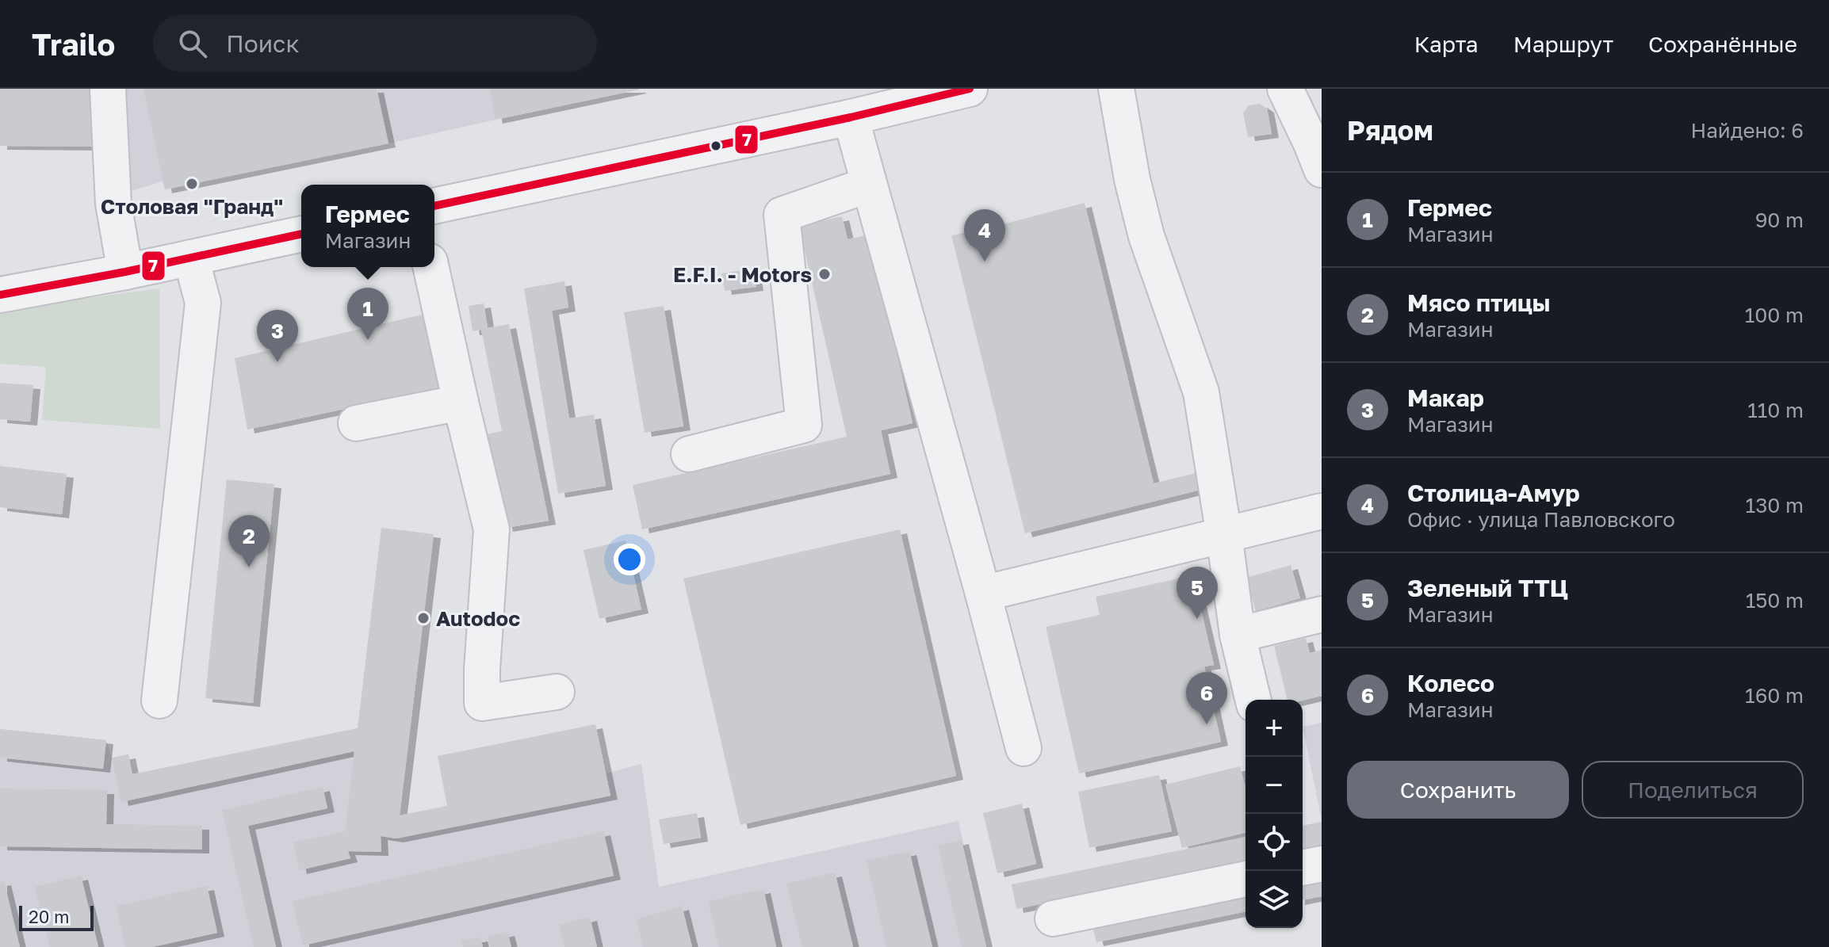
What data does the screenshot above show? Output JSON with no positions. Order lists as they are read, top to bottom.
{
  "places": ["Столовая \"Гранд\"", "E.F.I. - Motors", "Autodoc"],
  "lines": ["transit line 7"],
  "scale_bar": "20 m",
  "page": {
    "header": "Trailo",
    "search": "Поиск",
    "nav": ["Карта", "Маршрут", "Сохранённые"],
    "heading": ["Рядом", "Найдено: 6"],
    "list": [
      {
        "mark": "1",
        "name": "Гермес",
        "note": "Магазин",
        "value": "90 m"
      },
      {
        "mark": "2",
        "name": "Мясо птицы",
        "note": "Магазин",
        "value": "100 m"
      },
      {
        "mark": "3",
        "name": "Макар",
        "note": "Магазин",
        "value": "110 m"
      },
      {
        "mark": "4",
        "name": "Столица-Амур",
        "note": "Офис · улица Павловского",
        "value": "130 m"
      },
      {
        "mark": "5",
        "name": "Зеленый ТТЦ",
        "note": "Магазин",
        "value": "150 m"
      },
      {
        "mark": "6",
        "name": "Колесо",
        "note": "Магазин",
        "value": "160 m"
      }
    ],
    "popup": ["Гермес", "Магазин"],
    "pins": [
      "4",
      "1",
      "3",
      "2",
      "5",
      "6"
    ],
    "map_buttons": ["+", "−"],
    "buttons": ["Сохранить", "Поделиться"],
    "scale": "20 m"
  }
}
